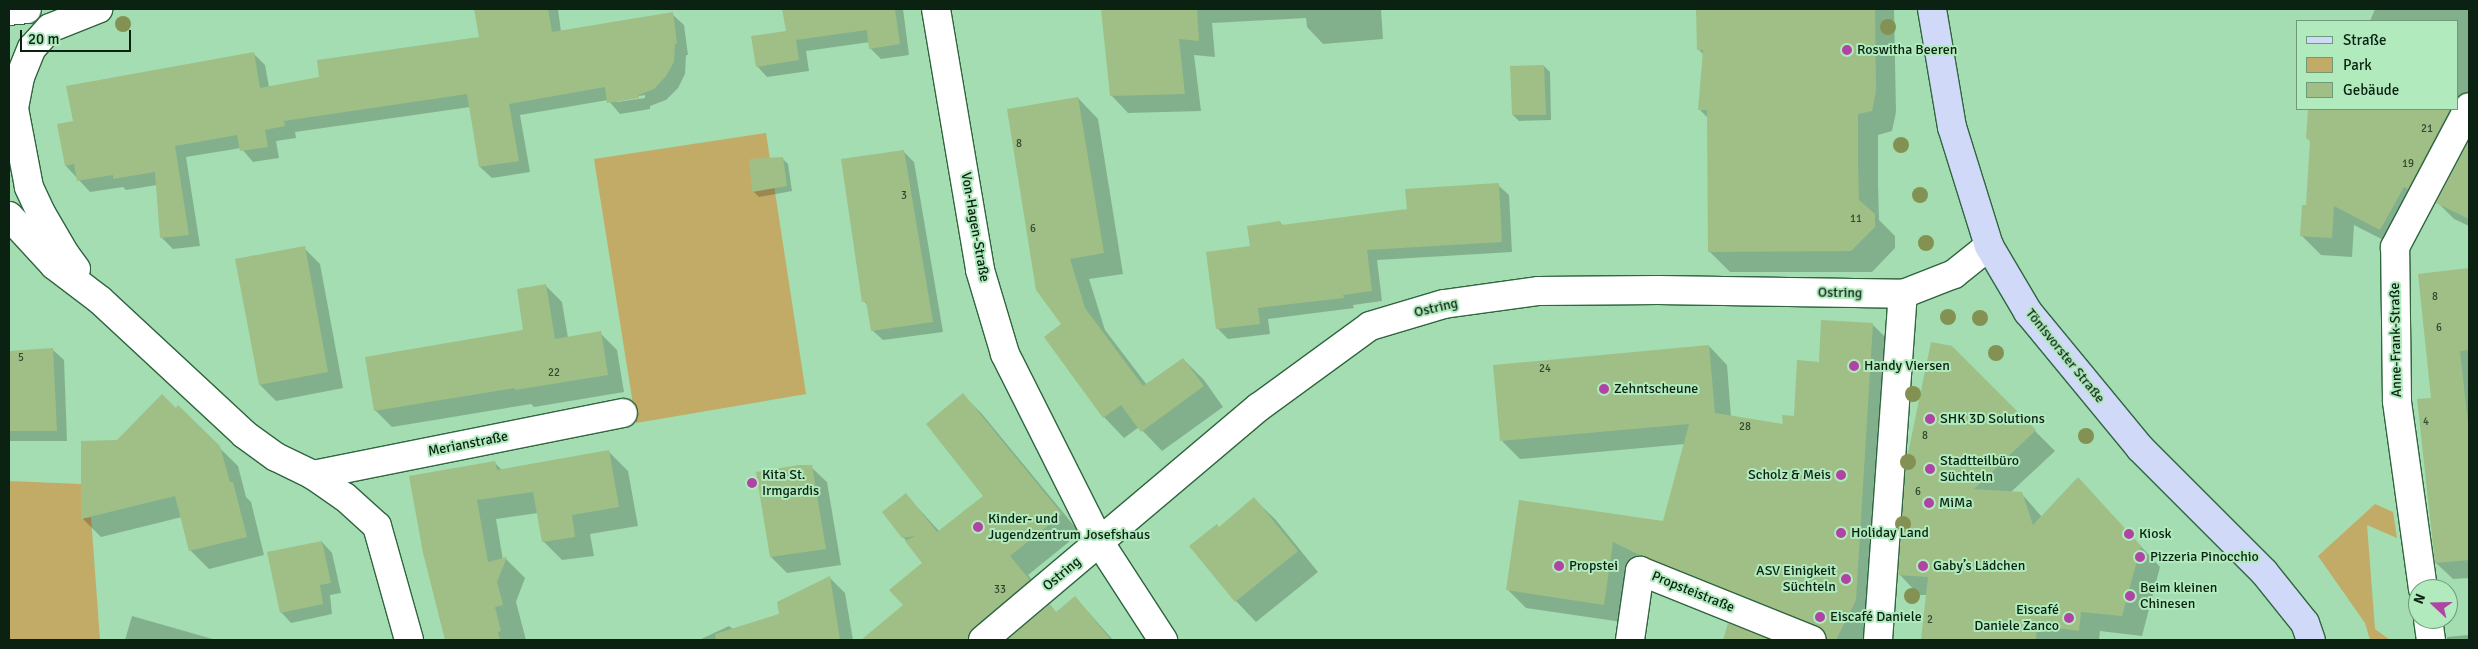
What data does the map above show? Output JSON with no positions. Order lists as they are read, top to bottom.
{
  "streets": {
    "main road": ["Tönisvorster Straße"],
    "street": [
      "Von-Hagen-Straße",
      "Ostring",
      "Anne-Frank-Straße",
      "Merianstraße",
      "Propsteistraße"
    ]
  },
  "crossings": [
    ["Von-Hagen-Straße", "Ostring"],
    ["Ostring", "Tönisvorster Straße"]
  ],
  "places": [
    "Roswitha Beeren",
    "Handy Viersen",
    "Zehntscheune",
    "SHK 3D Solutions",
    "Stadtteilbüro Süchteln",
    "Scholz & Meis",
    "Kita St. Irmgardis",
    "MiMa",
    "Kinder- und Jugendzentrum Josefshaus",
    "Holiday Land",
    "Kiosk",
    "Pizzeria Pinocchio",
    "Propstei",
    "Gaby’s Lädchen",
    "ASV Einigkeit Süchteln",
    "Beim kleinen Chinesen",
    "Eiscafé Daniele",
    "Eiscafé Daniele Zanco"
  ],
  "house_numbers": [
    "21",
    "8",
    "19",
    "3",
    "11",
    "6",
    "8",
    "6",
    "5",
    "24",
    "22",
    "4",
    "28",
    "8",
    "6",
    "33",
    "2"
  ],
  "legend": ["Straße", "Park", "Gebäude"],
  "scale_bar": "20 m",
  "north": "left"
}
